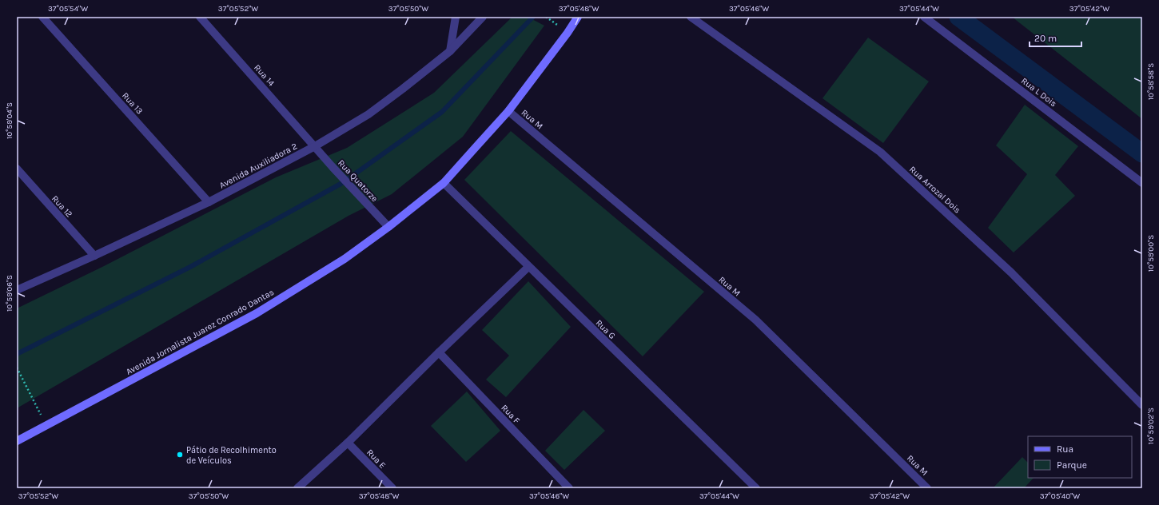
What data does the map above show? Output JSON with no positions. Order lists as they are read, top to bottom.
{
  "streets": {
    "main road": ["Avenida Jornalista Juarez Conrado Dantas"],
    "street": [
      "Rua 14",
      "Rua L Dois",
      "Rua 13",
      "Rua M",
      "Avenida Auxiliadora 2",
      "Rua Quatorze",
      "Rua Arrozal Dois",
      "Rua 12",
      "Rua G",
      "Rua F",
      "Rua E"
    ]
  },
  "crossings": [
    ["Rua 14", "Avenida Auxiliadora 2"],
    ["Rua 14", "Rua Quatorze"],
    ["Rua 13", "Avenida Auxiliadora 2"],
    ["Rua M", "Avenida Jornalista Juarez Conrado Dantas"],
    ["Avenida Auxiliadora 2", "Rua Quatorze"],
    ["Avenida Auxiliadora 2", "Rua 12"],
    ["Rua Quatorze", "Avenida Jornalista Juarez Conrado Dantas"],
    ["Rua G", "Avenida Jornalista Juarez Conrado Dantas"]
  ],
  "places": ["Pátio de Recolhimento de Veículos"],
  "legend": ["Rua", "Parque"],
  "scale_bar": "20 m",
  "coordinates": [
    "37°05'54\"W",
    "37°05'52\"W",
    "37°05'50\"W",
    "37°05'48\"W",
    "37°05'46\"W",
    "37°05'44\"W",
    "37°05'42\"W",
    "10°58'58\"S",
    "10°59'04\"S",
    "10°59'00\"S",
    "10°59'06\"S",
    "10°59'02\"S",
    "37°05'40\"W"
  ]
}
